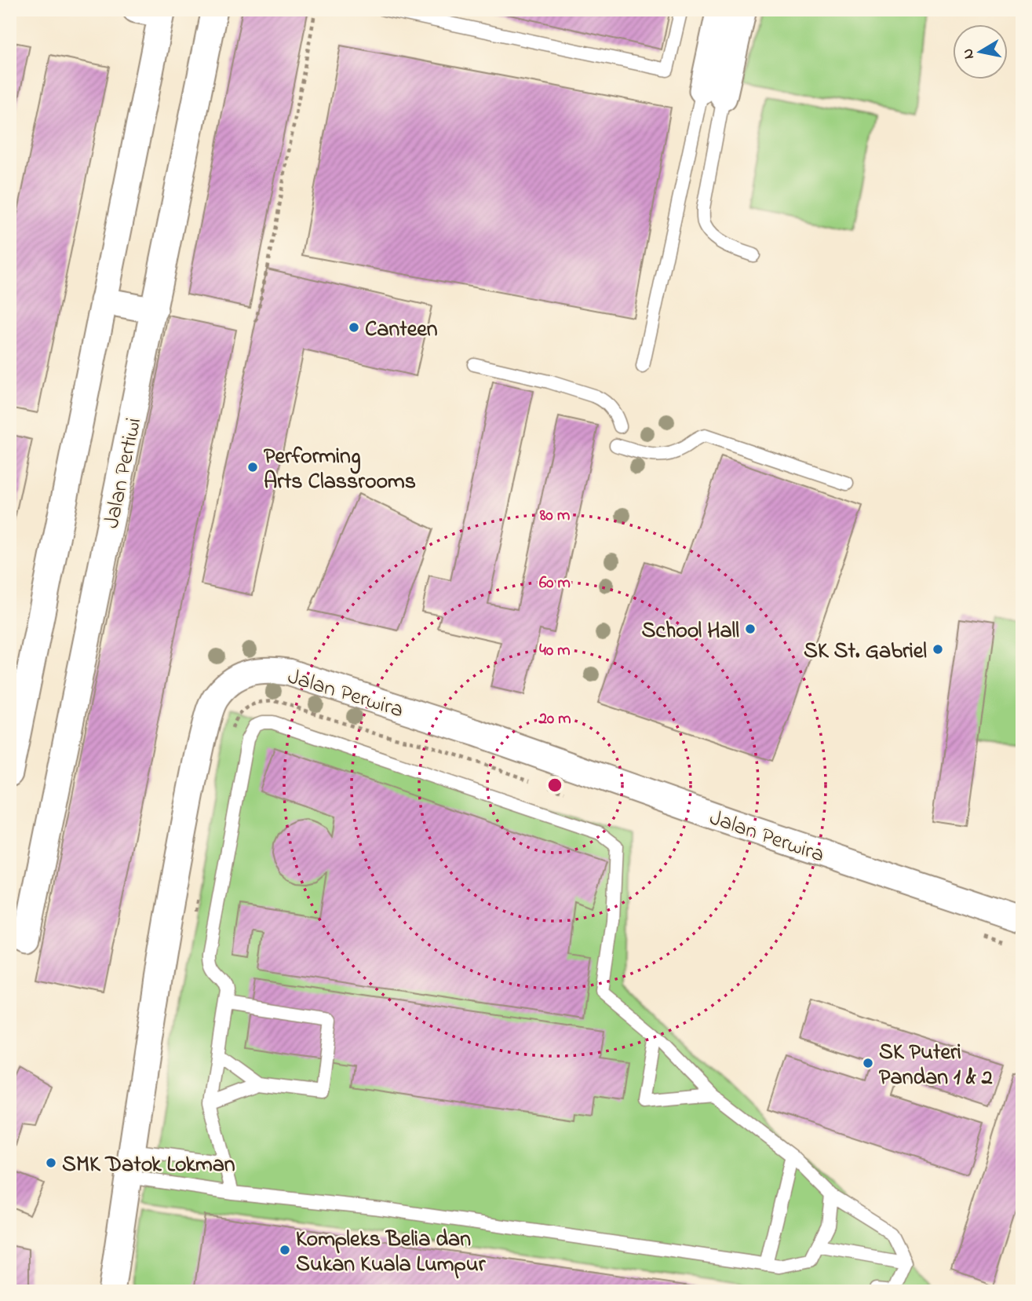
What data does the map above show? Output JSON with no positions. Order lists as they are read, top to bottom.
{
  "streets": {
    "street": ["Jalan Pertiwi", "Jalan Perwira"]
  },
  "places": [
    "Canteen",
    "Performing Arts Classrooms",
    "School Hall",
    "SK St. Gabriel",
    "SK Puteri Pandan 1 & 2",
    "SMK Datok Lokman",
    "Kompleks Belia dan Sukan Kuala Lumpur"
  ],
  "north": "left",
  "rings": [
    "80 m",
    "60 m",
    "40 m",
    "20 m"
  ]
}
